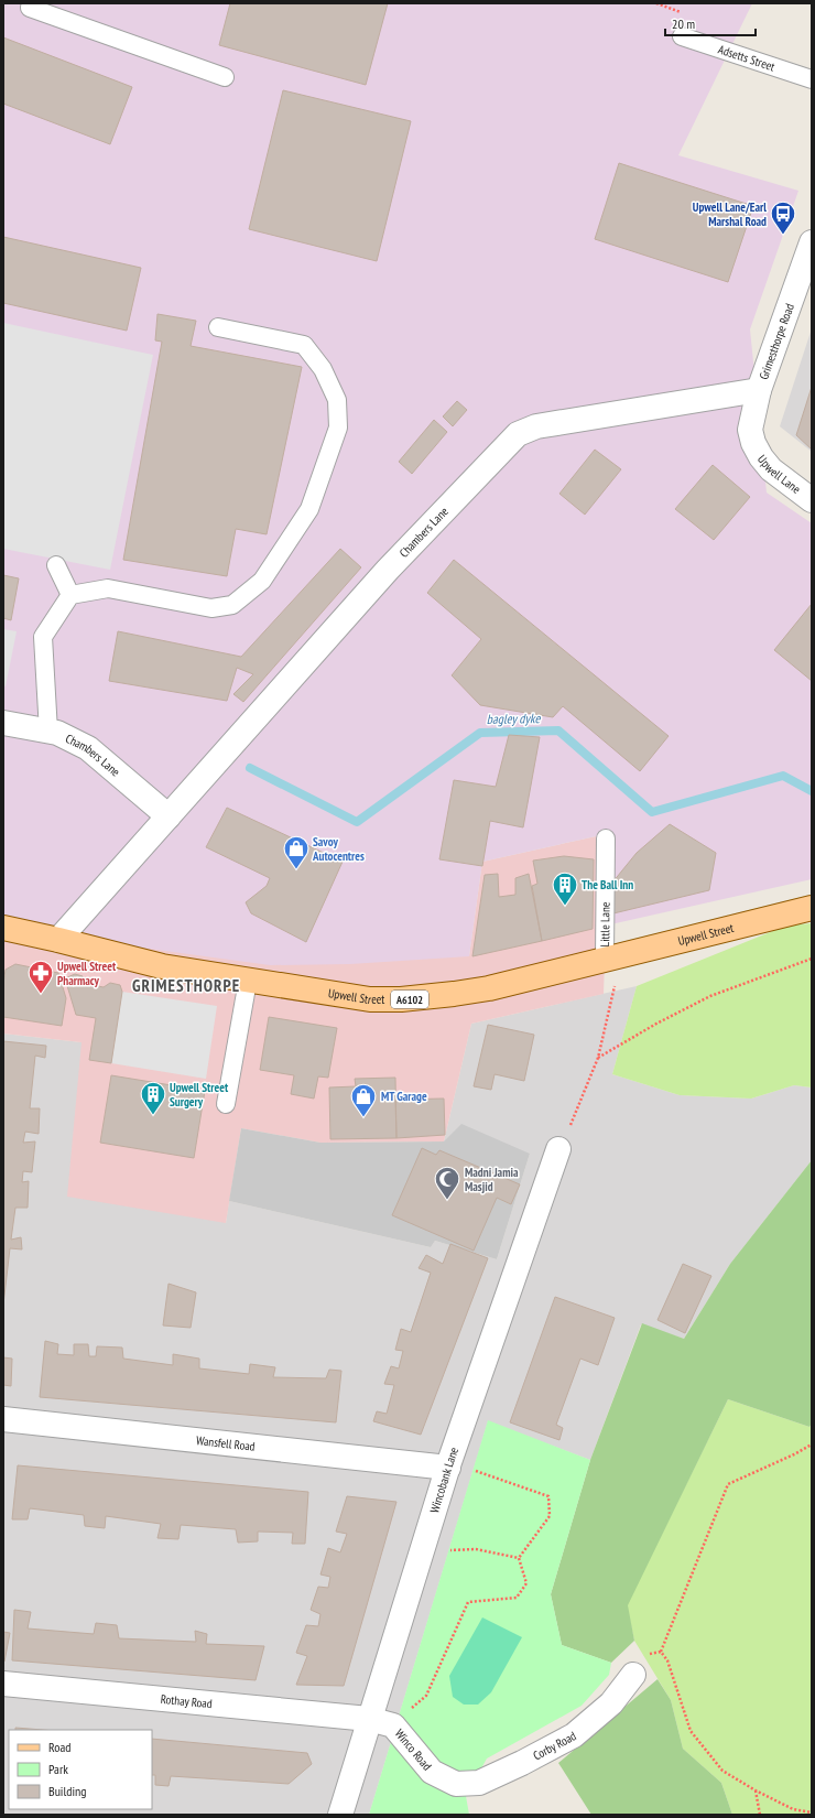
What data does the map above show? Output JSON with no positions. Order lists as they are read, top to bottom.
{
  "streets": {
    "main road": ["Upwell Street", "A6102"],
    "street": [
      "Grimesthorpe Road",
      "Upwell Lane",
      "Chambers Lane",
      "Wansfell Road",
      "Wincobank Lane",
      "Rothay Road",
      "Corby Road",
      "Winco Road"
    ],
    "lane": ["Adsetts Street", "Little Lane"]
  },
  "crossings": [
    ["Grimesthorpe Road", "Upwell Lane"],
    ["Grimesthorpe Road", "Chambers Lane"],
    ["Chambers Lane", "Upwell Street"],
    ["Little Lane", "Upwell Street"],
    ["Wansfell Road", "Wincobank Lane"],
    ["Wincobank Lane", "Rothay Road"],
    ["Wincobank Lane", "Winco Road"],
    ["Rothay Road", "Winco Road"],
    ["Corby Road", "Winco Road"]
  ],
  "districts": ["GRIMESTHORPE"],
  "water": ["bagley dyke"],
  "places": {
    "bus stop": ["Upwell Lane/Earl Marshal Road"],
    "shop": ["Savoy Autocentres", "MT Garage"],
    "building": ["The Ball Inn", "Upwell Street Surgery"],
    "pharmacy": ["Upwell Street Pharmacy"],
    "mosque": ["Madni Jamia Masjid"]
  },
  "legend": ["Road", "Park", "Building"],
  "scale_bar": "20 m"
}
